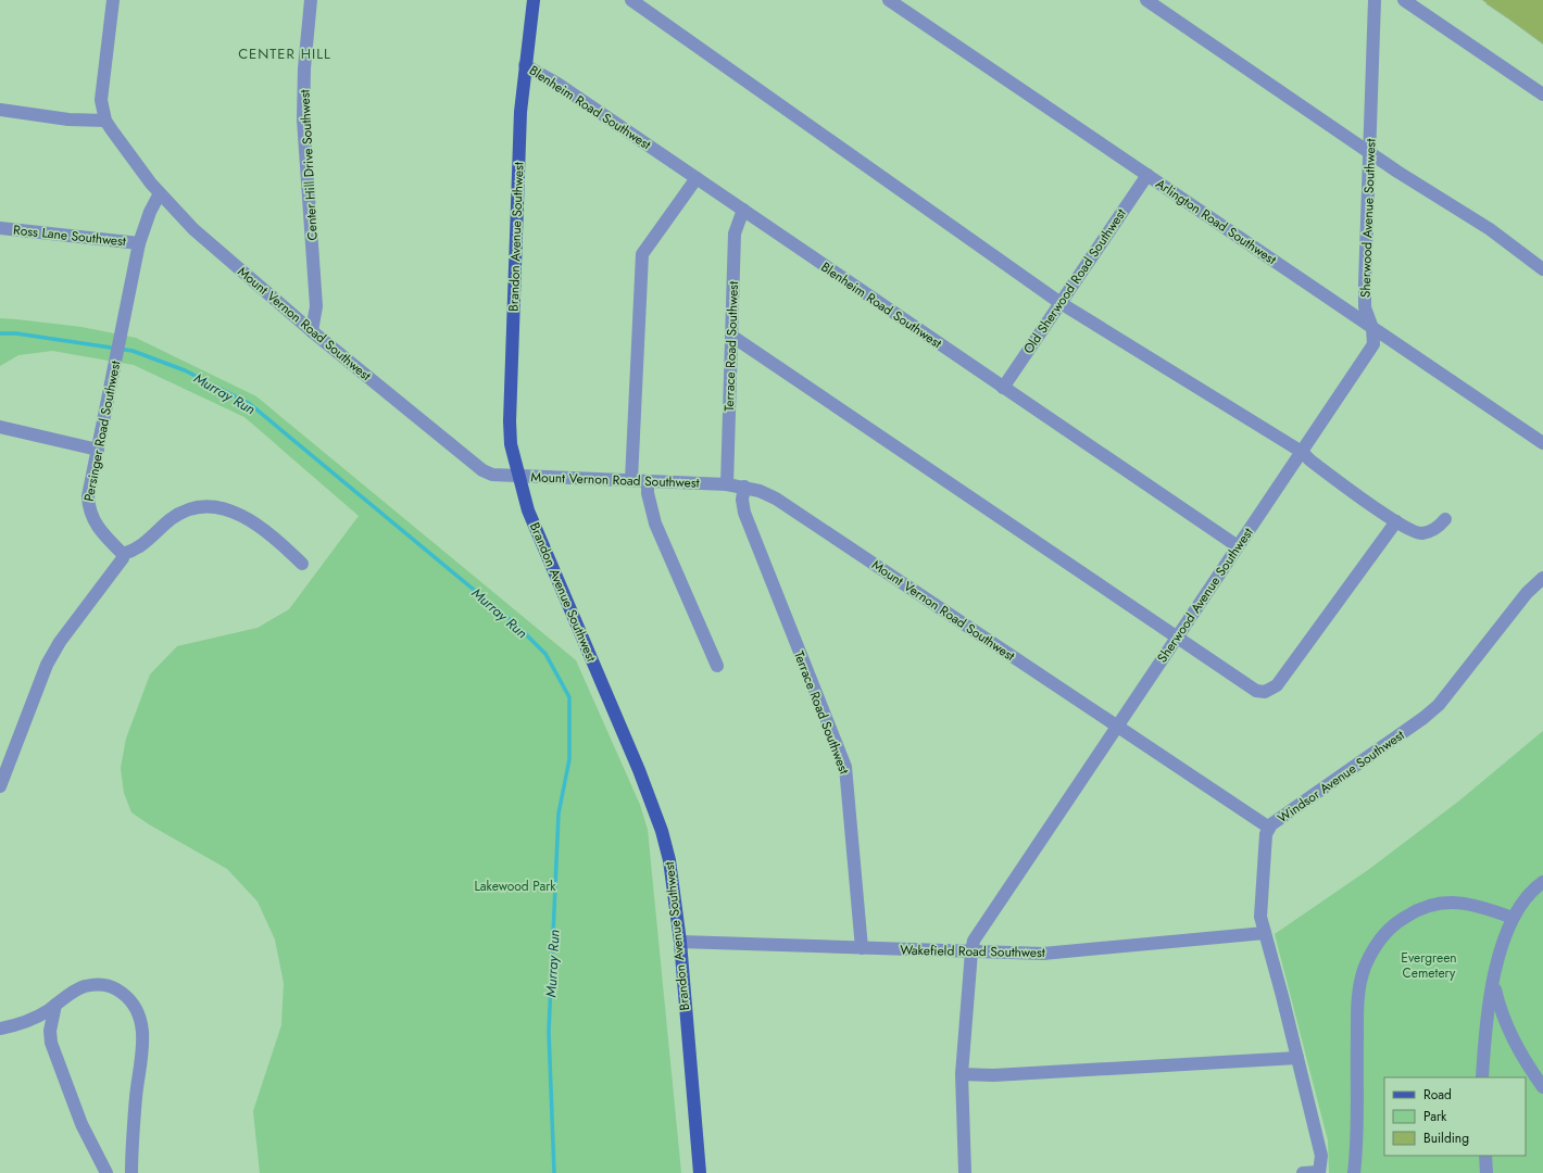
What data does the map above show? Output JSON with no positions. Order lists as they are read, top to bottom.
{
  "streets": {
    "main road": ["Brandon Avenue Southwest"],
    "street": [
      "Blenheim Road Southwest",
      "Center Hill Drive Southwest",
      "Sherwood Avenue Southwest",
      "Arlington Road Southwest",
      "Ross Lane Southwest",
      "Old Sherwood Road Southwest",
      "Mount Vernon Road Southwest",
      "Terrace Road Southwest",
      "Persinger Road Southwest",
      "Windsor Avenue Southwest",
      "Wakefield Road Southwest"
    ]
  },
  "crossings": [
    ["Blenheim Road Southwest", "Sherwood Avenue Southwest"],
    ["Blenheim Road Southwest", "Brandon Avenue Southwest"],
    ["Blenheim Road Southwest", "Old Sherwood Road Southwest"],
    ["Blenheim Road Southwest", "Terrace Road Southwest"],
    ["Center Hill Drive Southwest", "Mount Vernon Road Southwest"],
    ["Sherwood Avenue Southwest", "Arlington Road Southwest"],
    ["Sherwood Avenue Southwest", "Mount Vernon Road Southwest"],
    ["Sherwood Avenue Southwest", "Wakefield Road Southwest"],
    ["Arlington Road Southwest", "Old Sherwood Road Southwest"],
    ["Ross Lane Southwest", "Persinger Road Southwest"],
    ["Brandon Avenue Southwest", "Mount Vernon Road Southwest"],
    ["Brandon Avenue Southwest", "Wakefield Road Southwest"],
    ["Mount Vernon Road Southwest", "Terrace Road Southwest"],
    ["Mount Vernon Road Southwest", "Persinger Road Southwest"],
    ["Mount Vernon Road Southwest", "Windsor Avenue Southwest"],
    ["Terrace Road Southwest", "Wakefield Road Southwest"],
    ["Windsor Avenue Southwest", "Wakefield Road Southwest"]
  ],
  "districts": ["CENTER HILL"],
  "water": ["Murray Run"],
  "parks": ["Lakewood Park", "Evergreen Cemetery"],
  "legend": ["Road", "Park", "Building"]
}
